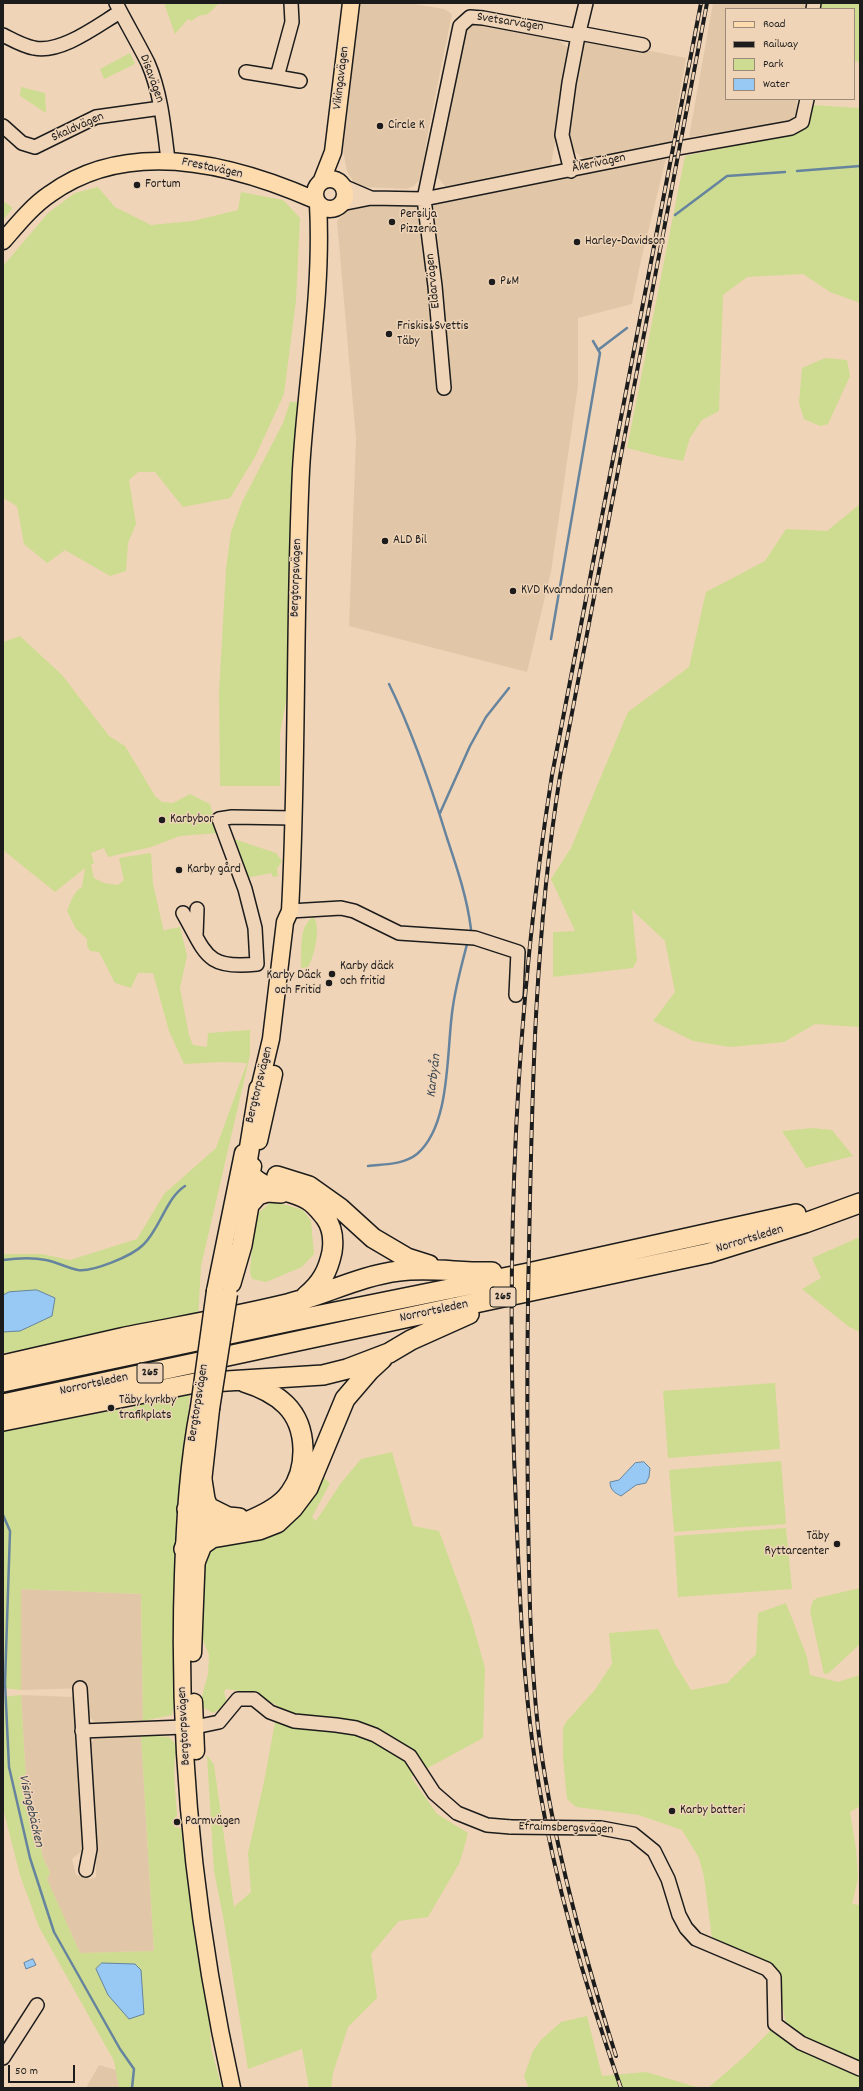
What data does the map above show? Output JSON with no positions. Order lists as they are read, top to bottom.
{
  "streets": {
    "highway": ["Norrortsleden", "265"],
    "main road": ["Vikingavägen", "Frestavägen", "Bergtorpsvägen"],
    "street": [
      "Svetsarvägen",
      "Disavägen",
      "Skaldvägen",
      "Åkerivägen",
      "Eldarvägen",
      "Efraimsbergsvägen"
    ]
  },
  "crossings": [
    ["Svetsarvägen", "Åkerivägen"],
    ["Svetsarvägen", "Eldarvägen"],
    ["Vikingavägen", "Åkerivägen"],
    ["Vikingavägen", "Frestavägen"],
    ["Vikingavägen", "Bergtorpsvägen"],
    ["Disavägen", "Skaldvägen"],
    ["Disavägen", "Frestavägen"],
    ["Åkerivägen", "Frestavägen"],
    ["Åkerivägen", "Eldarvägen"],
    ["Åkerivägen", "Bergtorpsvägen"],
    ["Frestavägen", "Bergtorpsvägen"],
    ["Bergtorpsvägen", "Efraimsbergsvägen"]
  ],
  "water": ["Karbyån", "Visingebäcken"],
  "places": [
    "Circle K",
    "Fortum",
    "Persilja Pizzeria",
    "Harley-Davidson",
    "P&M",
    "Friskis&Svettis Täby",
    "ALD Bil",
    "KVD Kvarndammen",
    "Karbybor",
    "Karby gård",
    "Karby däck och fritid",
    "Karby Däck och Fritid",
    "Täby kyrkby trafikplats",
    "Täby Ryttarcenter",
    "Karby batteri",
    "Parmvägen"
  ],
  "legend": [
    "Road",
    "Railway",
    "Park",
    "Water"
  ],
  "scale_bar": "50 m"
}
